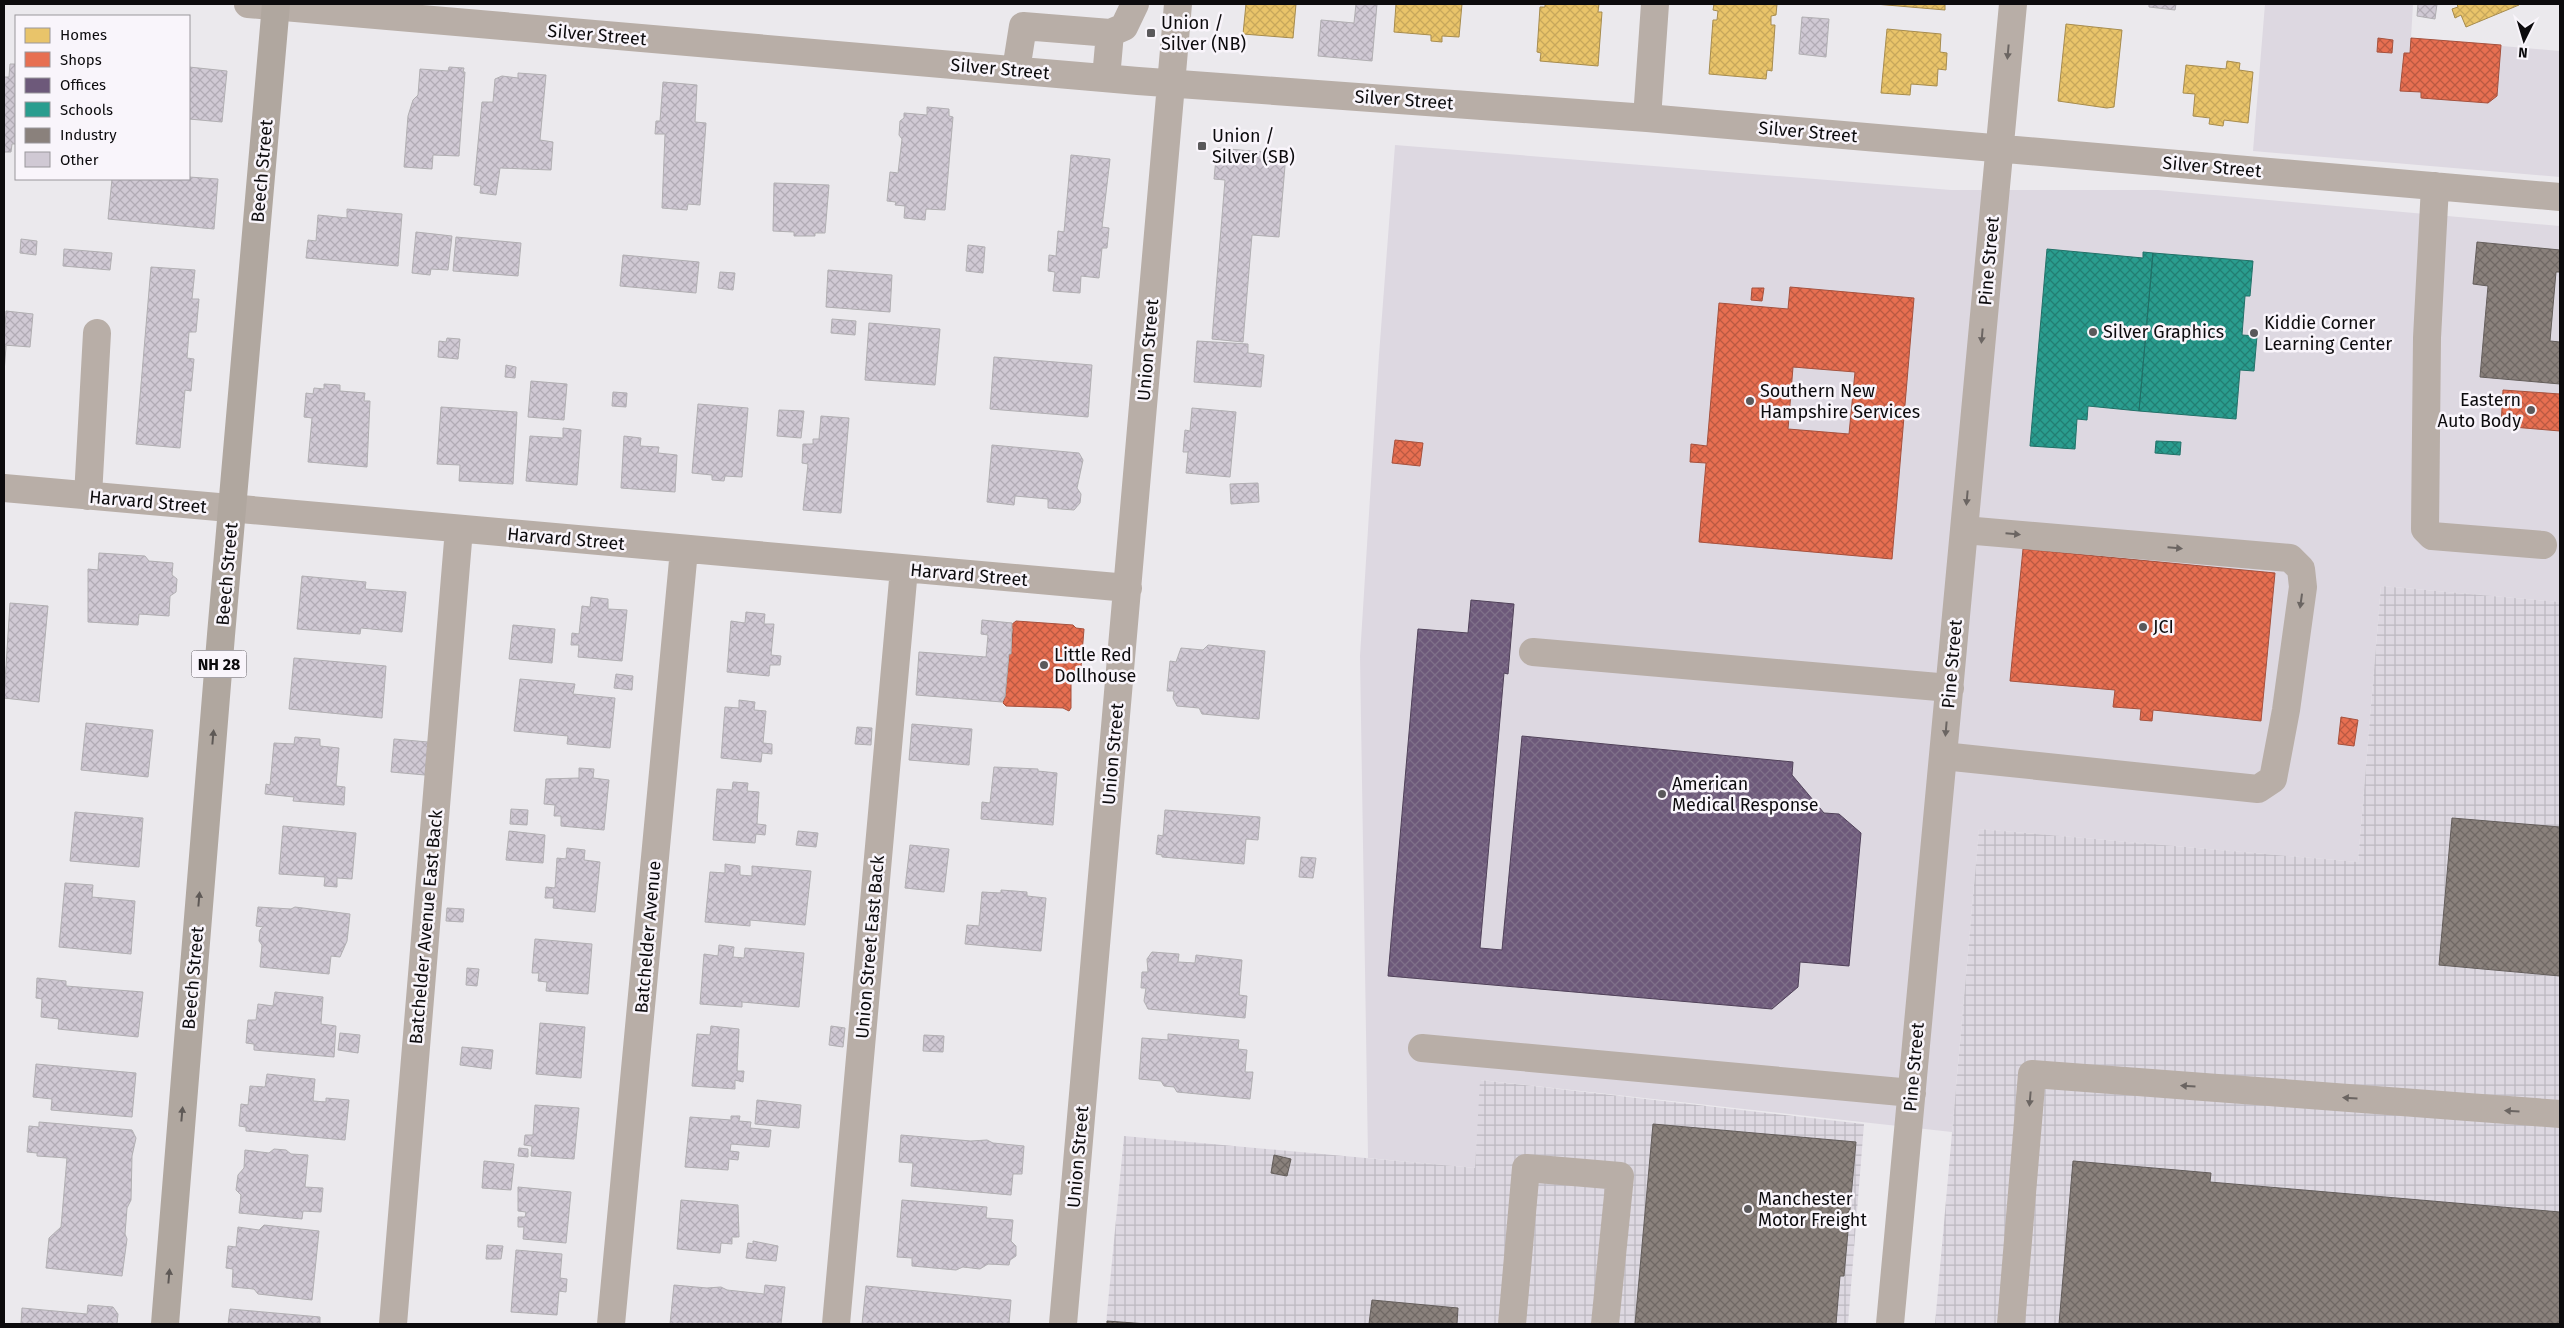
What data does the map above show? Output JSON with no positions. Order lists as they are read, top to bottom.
{
  "streets": {
    "main road": ["Beech Street", "NH 28"],
    "street": [
      "Silver Street",
      "Pine Street",
      "Union Street",
      "Harvard Street",
      "Batchelder Avenue East Back",
      "Batchelder Avenue",
      "Union Street East Back"
    ]
  },
  "crossings": [
    ["Silver Street", "Beech Street"],
    ["Silver Street", "Pine Street"],
    ["Silver Street", "Union Street"],
    ["Beech Street", "Harvard Street"],
    ["Union Street", "Harvard Street"],
    ["Harvard Street", "Batchelder Avenue East Back"],
    ["Harvard Street", "Batchelder Avenue"],
    ["Harvard Street", "Union Street East Back"]
  ],
  "one_way": ["Beech Street", "Pine Street"],
  "places": {
    "transit": ["Union / Silver (NB)", "Union / Silver (SB)"],
    "other": [
      "Silver Graphics",
      "Kiddie Corner Learning Center",
      "Southern New Hampshire Services",
      "Eastern Auto Body",
      "JCI",
      "Little Red Dollhouse",
      "American Medical Response",
      "Manchester Motor Freight"
    ]
  },
  "legend": [
    "Homes",
    "Shops",
    "Offices",
    "Schools",
    "Industry",
    "Other"
  ],
  "north": "bottom"
}
